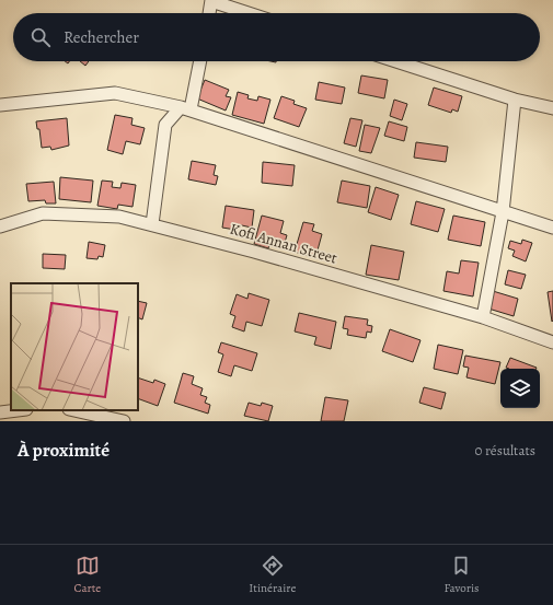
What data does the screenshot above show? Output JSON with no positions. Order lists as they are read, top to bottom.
{
  "streets": {
    "street": ["Kofi Annan Street"]
  },
  "page": {
    "search": "Rechercher",
    "heading": ["À proximité", "0 résultats"],
    "nav": ["Carte", "Itinéraire", "Favoris"]
  }
}
